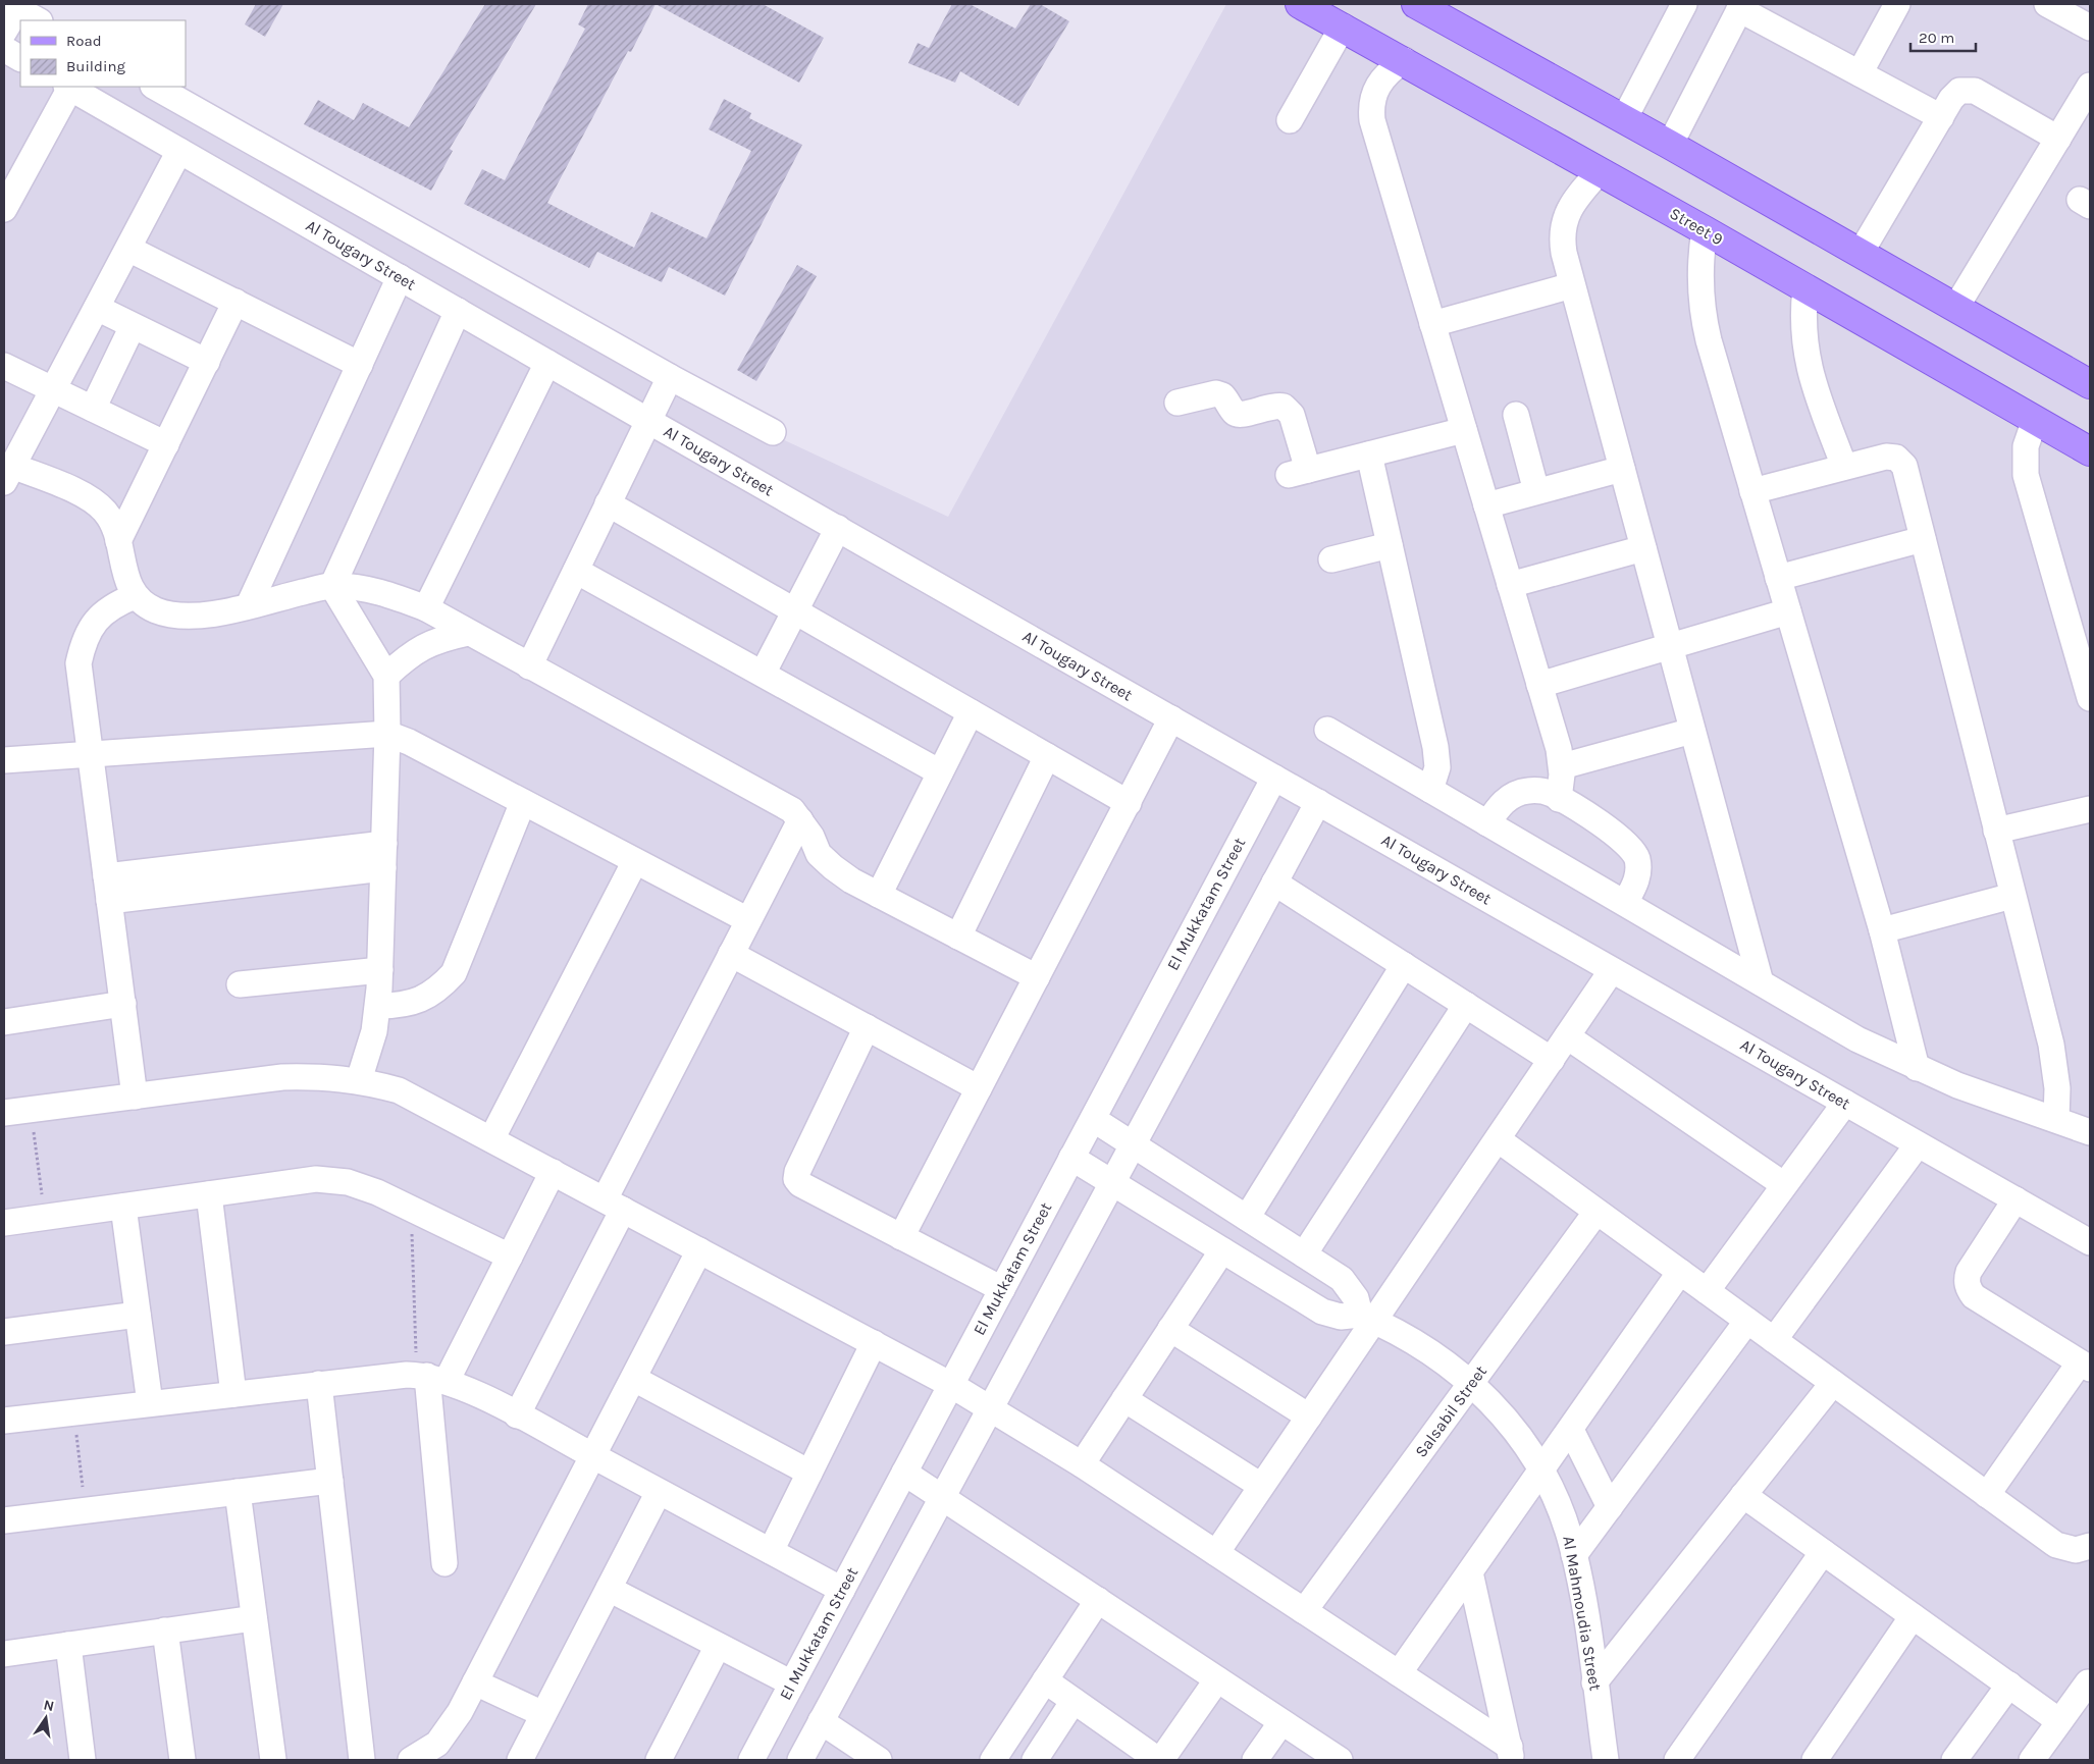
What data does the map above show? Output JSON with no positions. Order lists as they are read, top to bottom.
{
  "streets": {
    "main road": ["Street 9"],
    "street": [
      "Al Tougary Street",
      "El Mukkatam Street",
      "Salsabil Street",
      "Al Mahmoudia Street"
    ]
  },
  "crossings": [
    ["Al Tougary Street", "El Mukkatam Street"],
    ["Salsabil Street", "Al Mahmoudia Street"]
  ],
  "legend": ["Road", "Building"],
  "scale_bar": "20 m",
  "north": "top"
}
